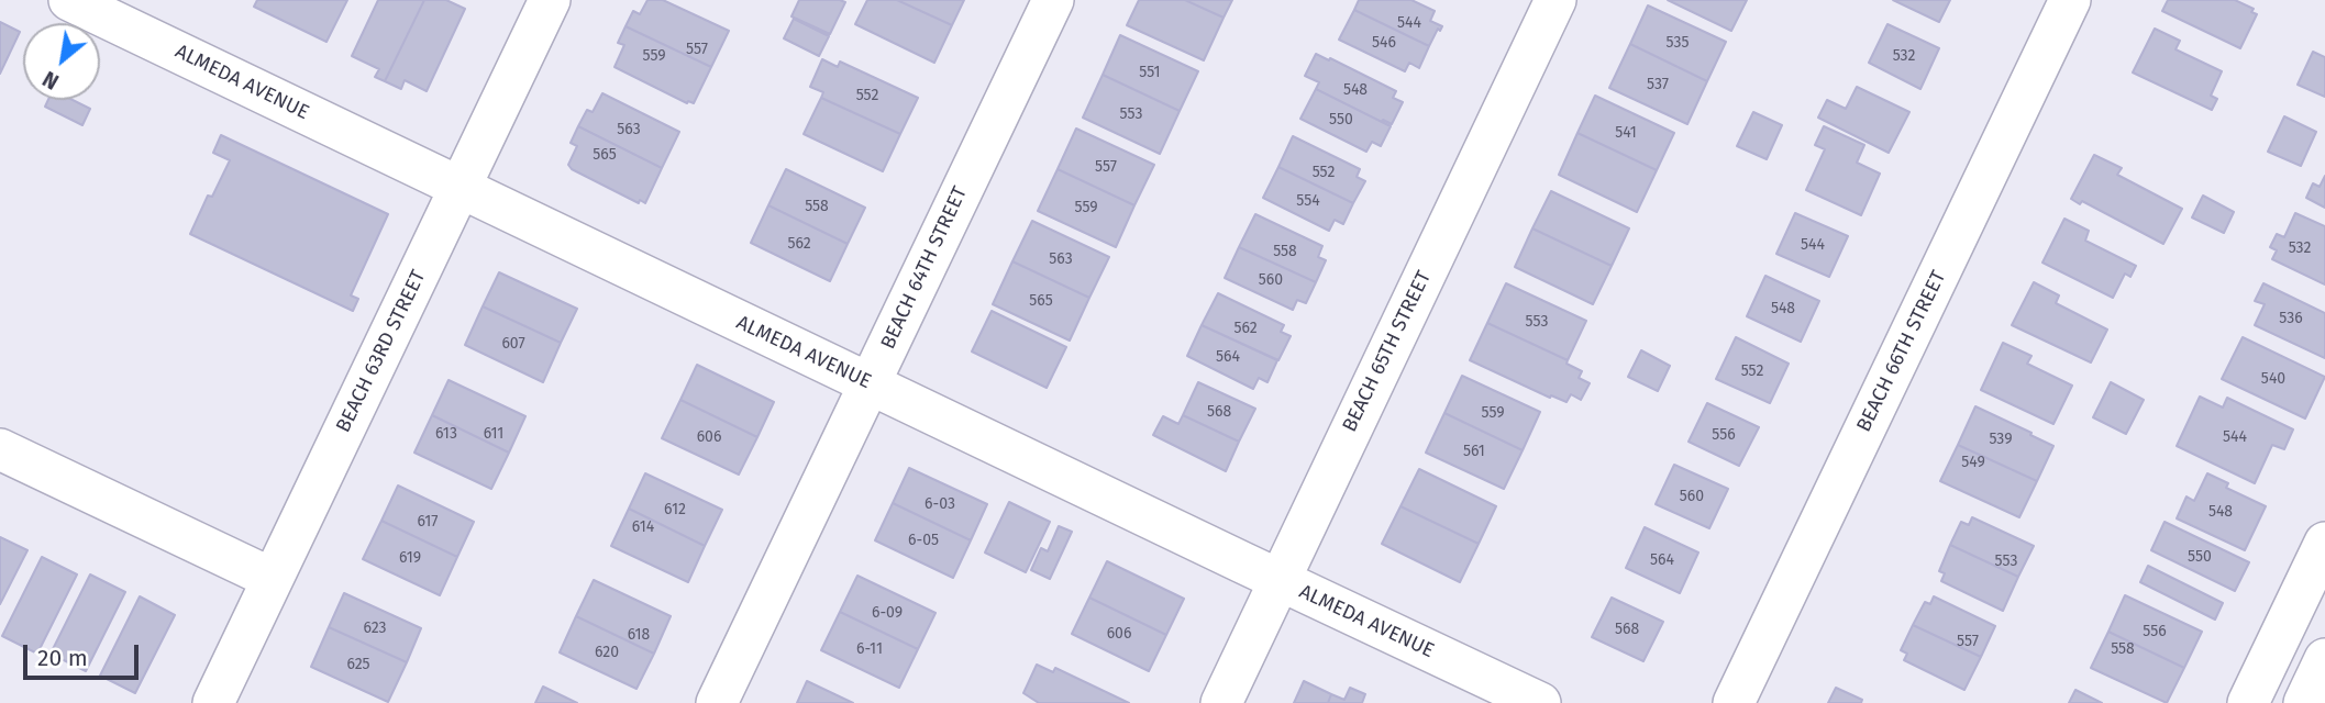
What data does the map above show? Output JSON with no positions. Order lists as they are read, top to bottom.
{
  "streets": {
    "street": [
      "ALMEDA AVENUE",
      "BEACH 64TH STREET",
      "BEACH 63RD STREET",
      "BEACH 65TH STREET",
      "BEACH 66TH STREET"
    ]
  },
  "crossings": [
    ["ALMEDA AVENUE", "BEACH 64TH STREET"],
    ["ALMEDA AVENUE", "BEACH 63RD STREET"],
    ["ALMEDA AVENUE", "BEACH 65TH STREET"]
  ],
  "house_numbers": [
    "544",
    "546",
    "535",
    "557",
    "559",
    "532",
    "551",
    "537",
    "548",
    "552",
    "553",
    "550",
    "563",
    "541",
    "565",
    "557",
    "552",
    "554",
    "558",
    "559",
    "562",
    "544",
    "532",
    "558",
    "563",
    "560",
    "565",
    "548",
    "536",
    "553",
    "562",
    "607",
    "564",
    "552",
    "540",
    "568",
    "559",
    "613",
    "611",
    "556",
    "606",
    "544",
    "539",
    "561",
    "549",
    "560",
    "6-03",
    "612",
    "548",
    "617",
    "614",
    "6-05",
    "550",
    "619",
    "564",
    "553",
    "6-09",
    "623",
    "568",
    "556",
    "606",
    "618",
    "557",
    "6-11",
    "558",
    "620",
    "625"
  ],
  "scale_bar": "20 m",
  "north": "bottom left"
}
